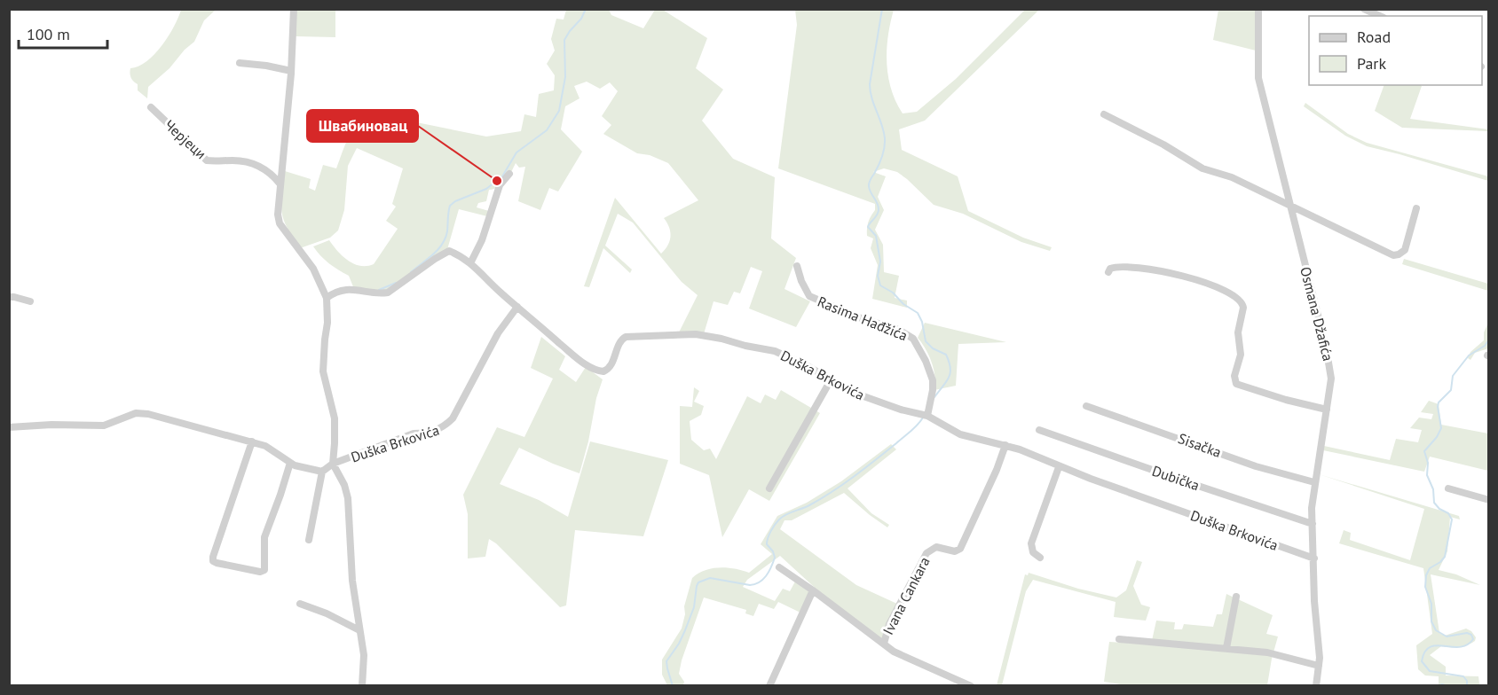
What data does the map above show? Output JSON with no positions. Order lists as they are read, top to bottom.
{
  "streets": {
    "street": [
      "Черјеци",
      "Osmana Džafića",
      "Rasima Hađžića",
      "Duška Brkovića",
      "Sisačka",
      "Dubička",
      "Ivana Cankara"
    ]
  },
  "crossings": [
    ["Osmana Džafića", "Duška Brkovića"],
    ["Osmana Džafića", "Sisačka"],
    ["Osmana Džafića", "Dubička"],
    ["Rasima Hađžića", "Duška Brkovića"],
    ["Duška Brkovića", "Ivana Cankara"]
  ],
  "places": ["Швабиновац"],
  "legend": ["Road", "Park"],
  "scale_bar": "100 m"
}
